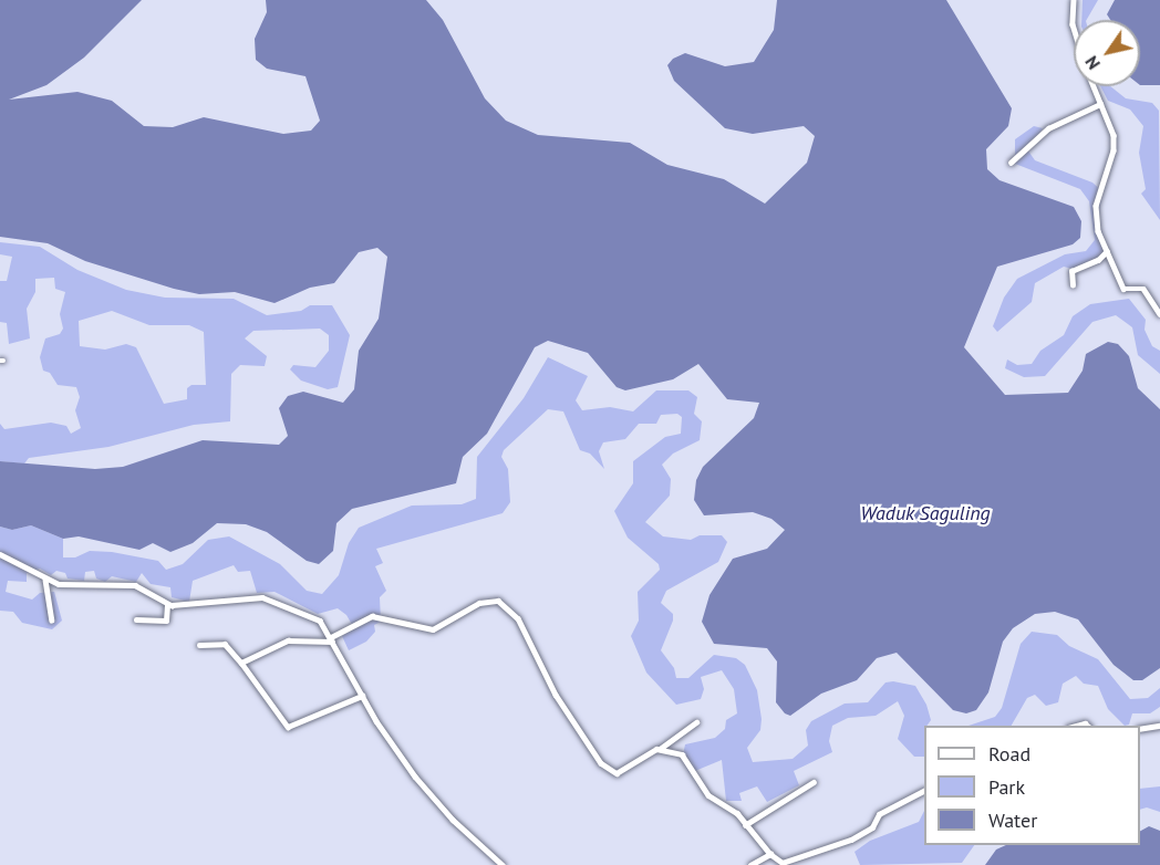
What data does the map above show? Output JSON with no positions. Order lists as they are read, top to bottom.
{
  "water": ["Waduk Saguling"],
  "legend": ["Road", "Park", "Water"],
  "north": "bottom left"
}
